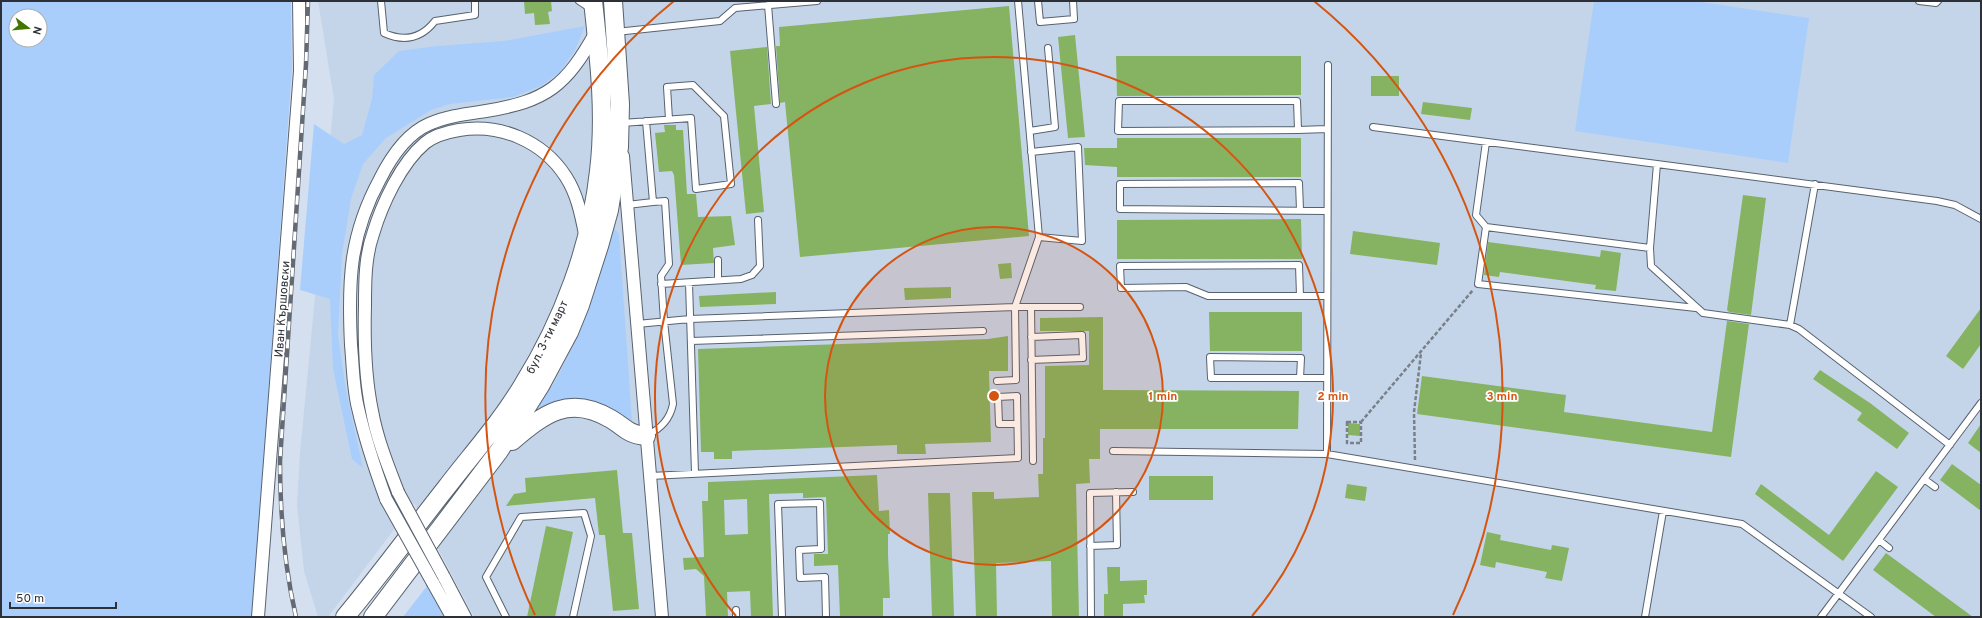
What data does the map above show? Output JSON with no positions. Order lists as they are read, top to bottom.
{
  "streets": {
    "main road": ["бул. 3-ти март"],
    "street": ["Иван Кършовски"]
  },
  "scale_bar": "50 m",
  "north": "right",
  "rings": ["1 min", "2 min", "3 min"]
}
